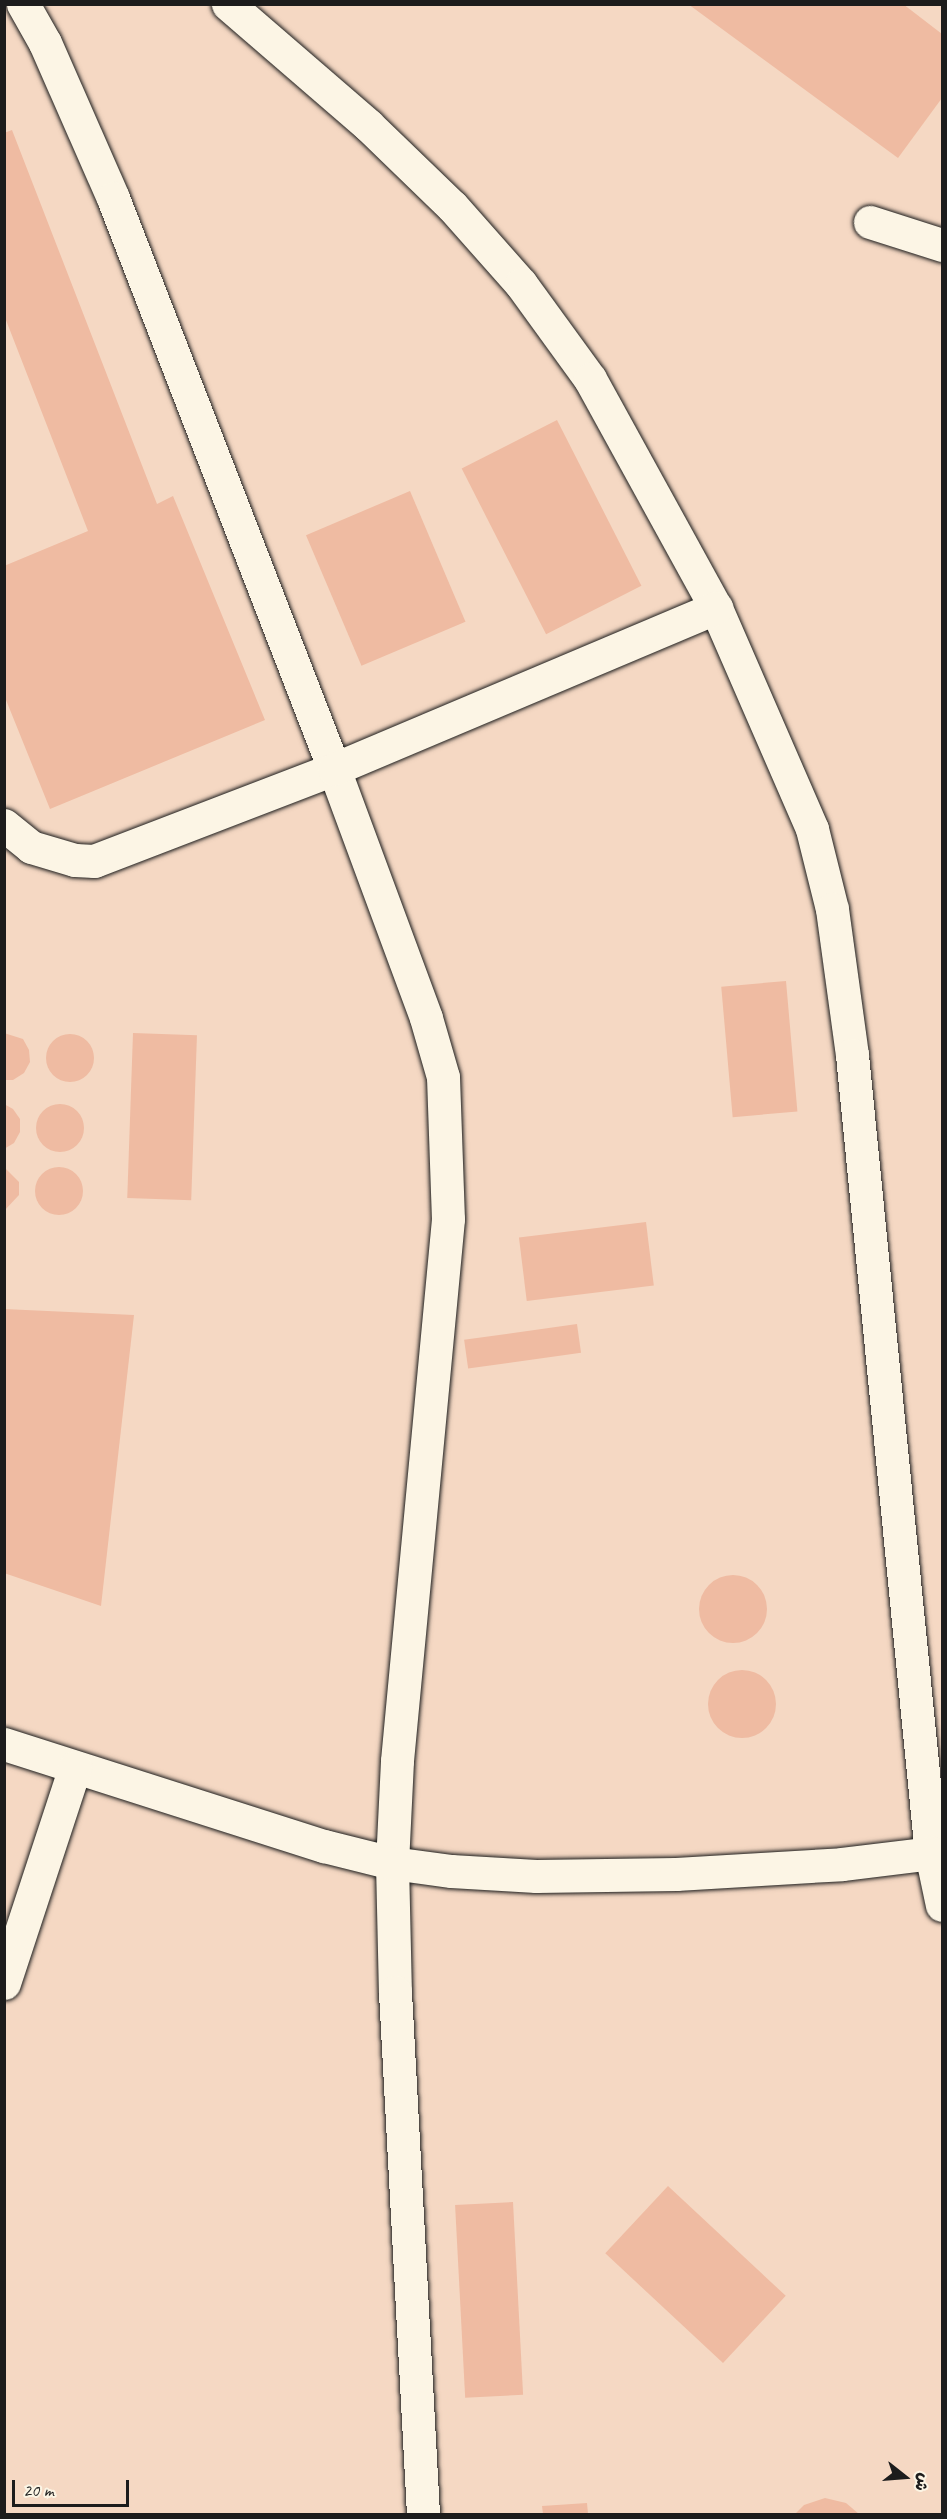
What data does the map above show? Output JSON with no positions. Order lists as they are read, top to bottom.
{
  "scale_bar": "20 m",
  "north": "right"
}
